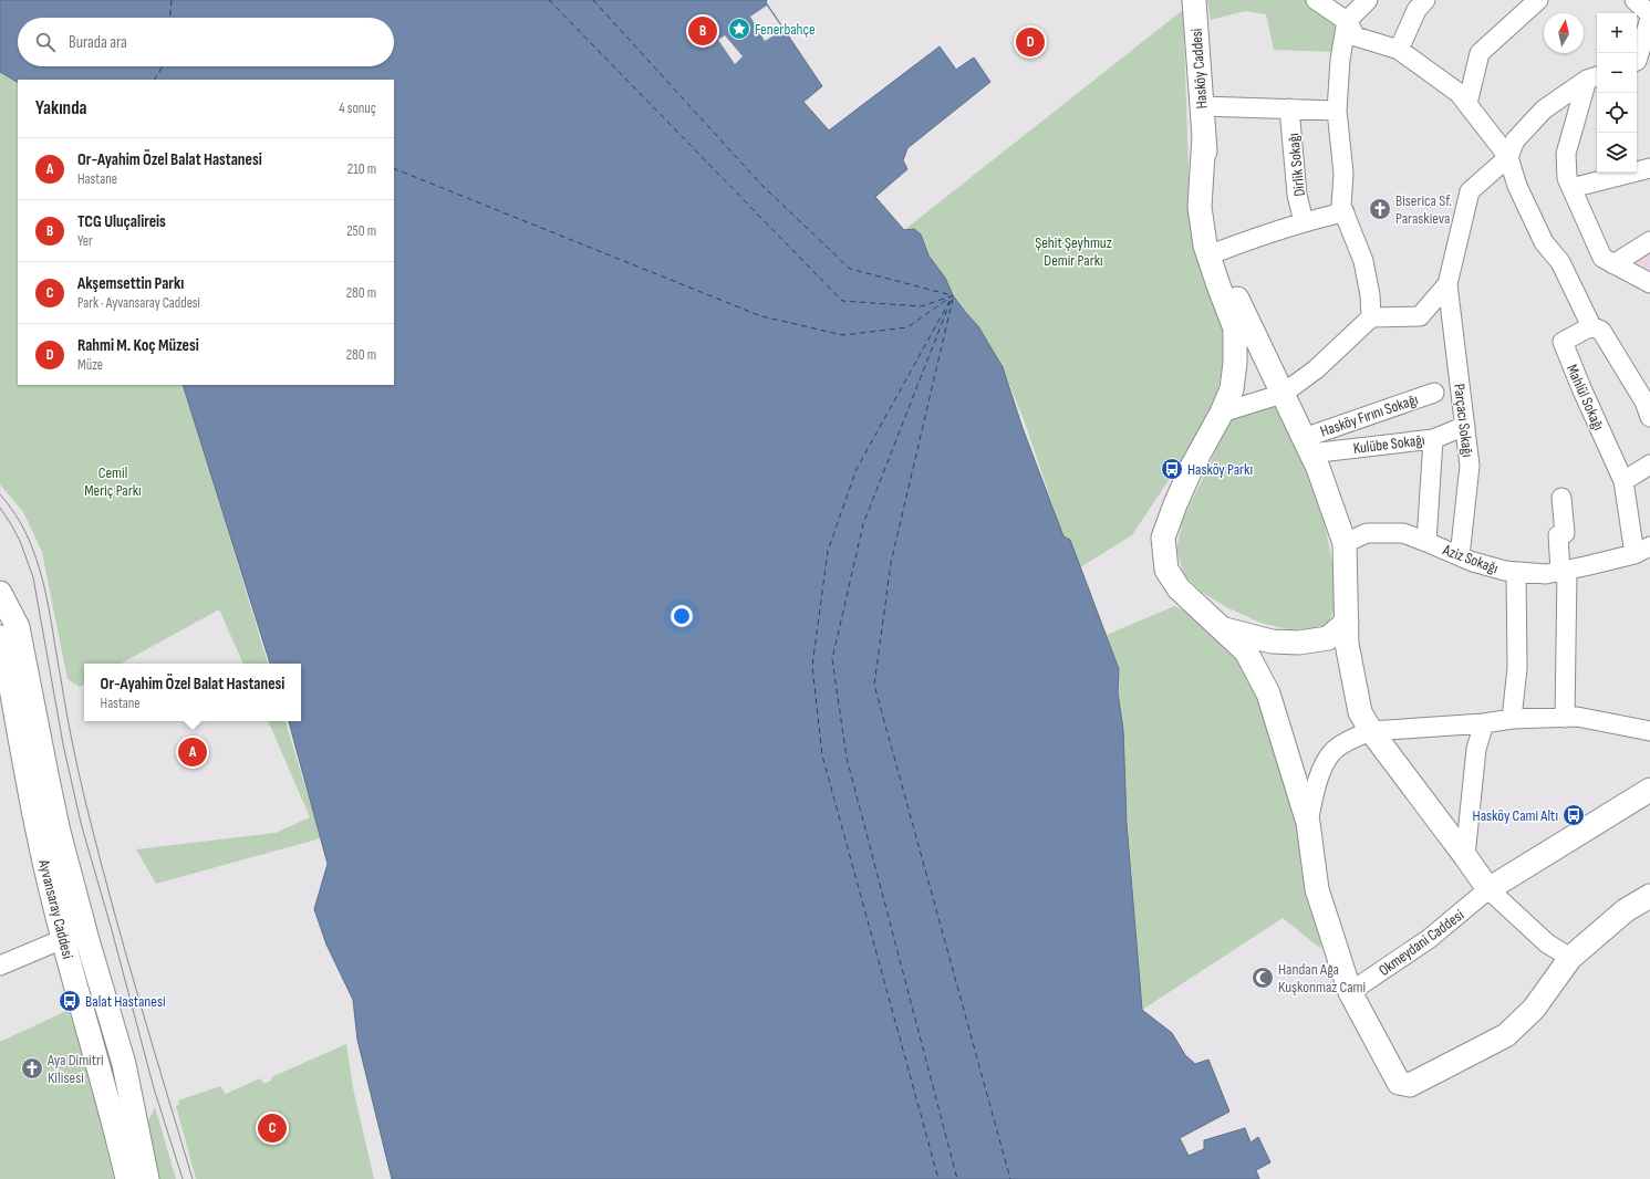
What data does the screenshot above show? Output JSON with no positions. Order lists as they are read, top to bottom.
{
  "streets": {
    "main road": ["Hasköy Caddesi", "Ayvansaray Caddesi"],
    "street": [
      "Dirlik Sokağı",
      "Mahlül Sokağı",
      "Hasköy Fırını Sokağı",
      "Parçacı Sokağı",
      "Kulübe Sokağı",
      "Aziz Sokağı",
      "Okmeydani Caddesi"
    ]
  },
  "crossings": [
    ["Hasköy Fırını Sokağı", "Kulübe Sokağı"],
    ["Parçacı Sokağı", "Kulübe Sokağı"],
    ["Parçacı Sokağı", "Aziz Sokağı"]
  ],
  "parks": ["Şehit Şeyhmuz Demir Parkı", "Cemil Meriç Parkı"],
  "places": {
    "place": ["Fenerbahçe"],
    "church": ["Biserica Sf. Paraskieva", "Aya Dimitri Kilisesi"],
    "bus stop": ["Hasköy Parkı", "Hasköy Cami Altı", "Balat Hastanesi"],
    "mosque": ["Handan Ağa Kuşkonmaz Cami"]
  },
  "north": "top",
  "page": {
    "map_buttons": ["+", "−"],
    "pins": [
      "B",
      "D",
      "A",
      "C"
    ],
    "search": "Burada ara",
    "heading": ["Yakında", "4 sonuç"],
    "list": [
      {
        "mark": "A",
        "name": "Or-Ayahim Özel Balat Hastanesi",
        "note": "Hastane",
        "value": "210 m"
      },
      {
        "mark": "B",
        "name": "TCG Uluçalireis",
        "note": "Yer",
        "value": "250 m"
      },
      {
        "mark": "C",
        "name": "Akşemsettin Parkı",
        "note": "Park · Ayvansaray Caddesi",
        "value": "280 m"
      },
      {
        "mark": "D",
        "name": "Rahmi M. Koç Müzesi",
        "note": "Müze",
        "value": "280 m"
      }
    ],
    "popup": ["Or-Ayahim Özel Balat Hastanesi", "Hastane"]
  }
}
